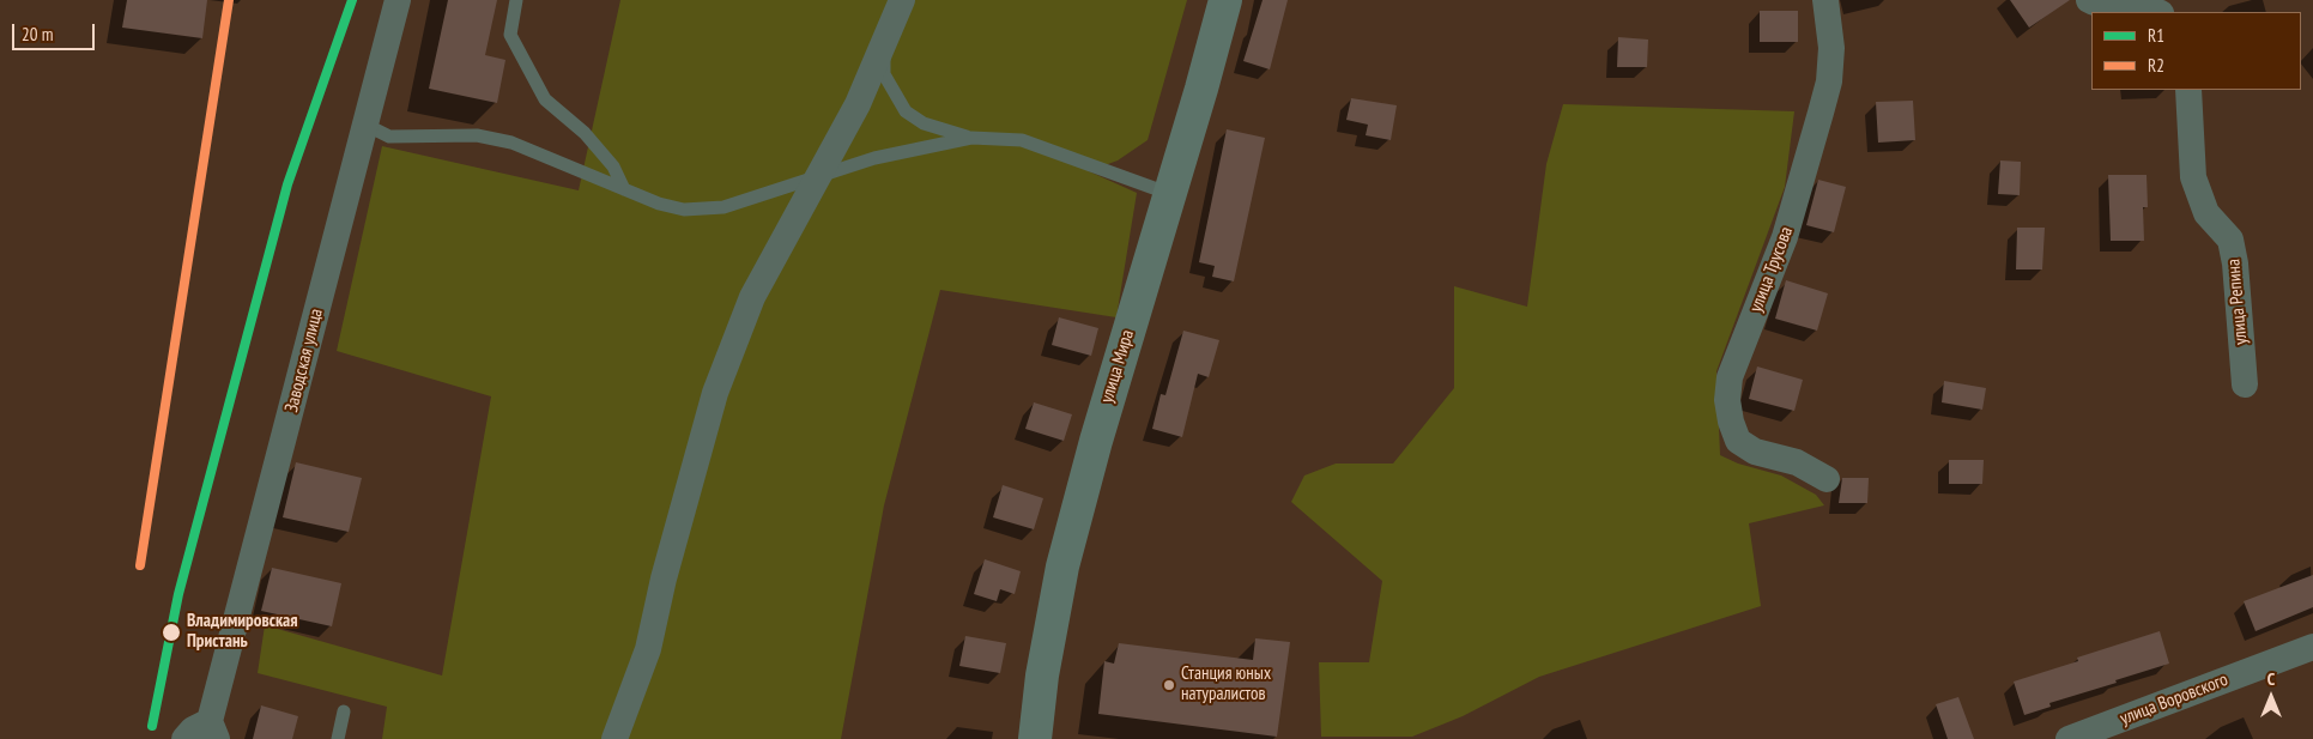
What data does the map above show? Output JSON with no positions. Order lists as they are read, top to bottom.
{
  "streets": {
    "street": [
      "улица Трусова",
      "улица Репина",
      "Заводская улица",
      "улица Мира",
      "улица Воровского"
    ]
  },
  "places": ["Владимировская Пристань", "Станция юных натуралистов"],
  "lines": ["transit line R1", "transit line R2"],
  "legend": ["R1", "R2"],
  "scale_bar": "20 m",
  "north": "top"
}
